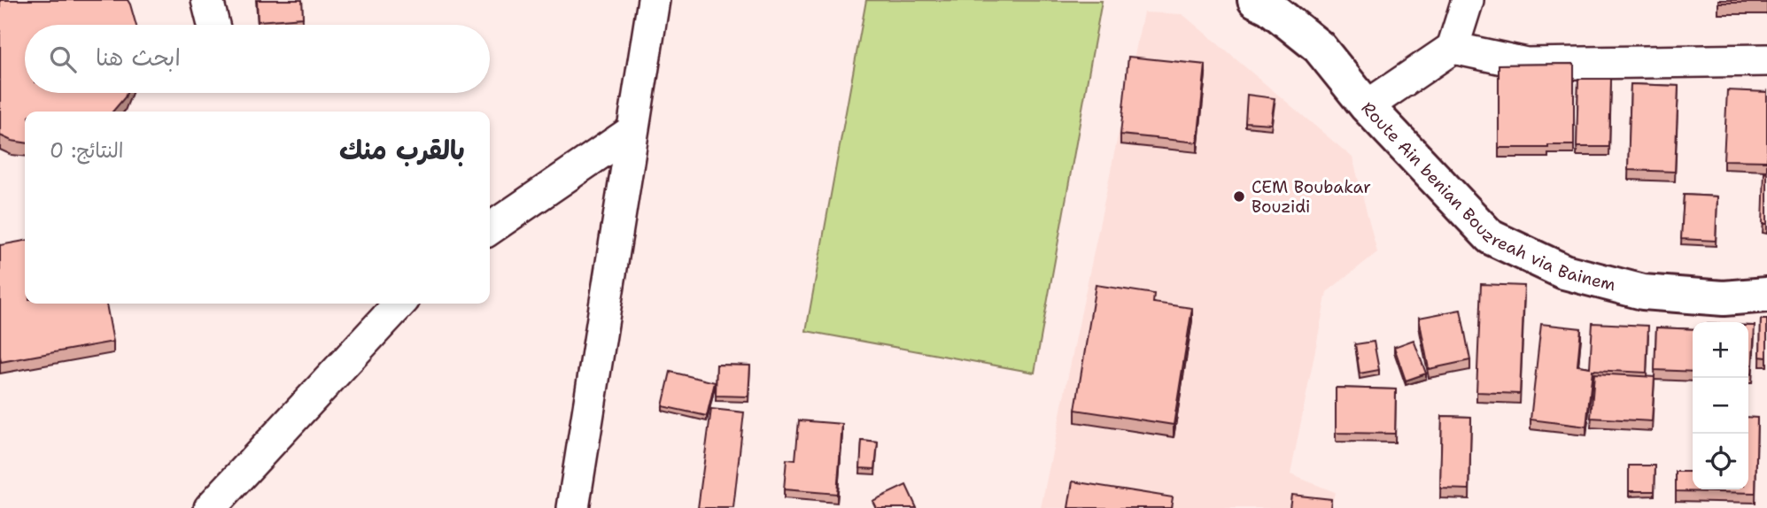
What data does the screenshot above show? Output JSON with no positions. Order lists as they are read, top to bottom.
{
  "streets": {
    "main road": ["Route Ain benian Bouzreah via Bainem"]
  },
  "places": ["CEM Boubakar Bouzidi"],
  "page": {
    "search": "ابحث هنا",
    "heading": ["بالقرب منك", "النتائج: 0"],
    "map_buttons": ["+", "−"]
  }
}
